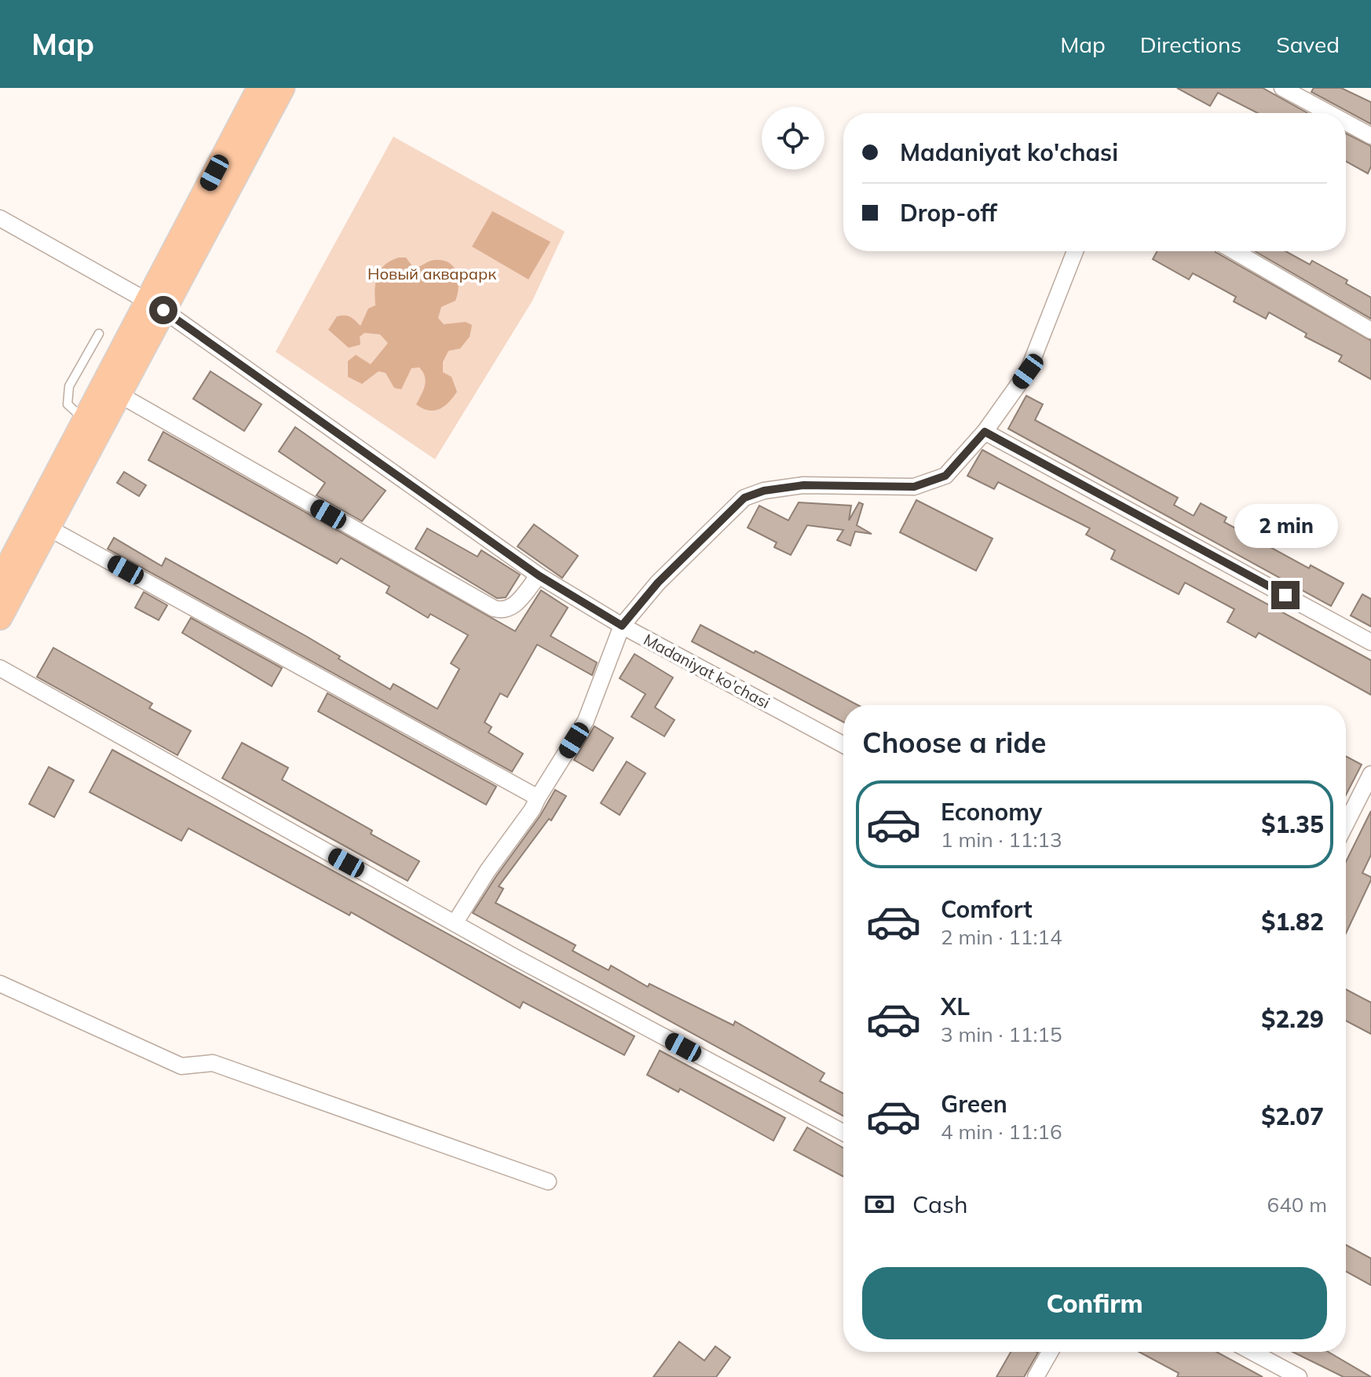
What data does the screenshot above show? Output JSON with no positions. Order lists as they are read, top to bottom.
{
  "streets": {
    "street": ["Madaniyat ko'chasi"]
  },
  "parks": ["Новый акварарк"],
  "page": {
    "header": "Map",
    "nav": ["Map", "Directions", "Saved"],
    "banner": ["Madaniyat ko'chasi", "Drop-off"],
    "bubble": "2 min",
    "heading": "Choose a ride",
    "list": [
      {
        "name": "Economy",
        "note": "1 min · 11:13",
        "value": "$1.35"
      },
      {
        "name": "Comfort",
        "note": "2 min · 11:14",
        "value": "$1.82"
      },
      {
        "name": "XL",
        "note": "3 min · 11:15",
        "value": "$2.29"
      },
      {
        "name": "Green",
        "note": "4 min · 11:16",
        "value": "$2.07"
      }
    ],
    "pay": ["Cash", "640 m"],
    "buttons": "Confirm"
  }
}
